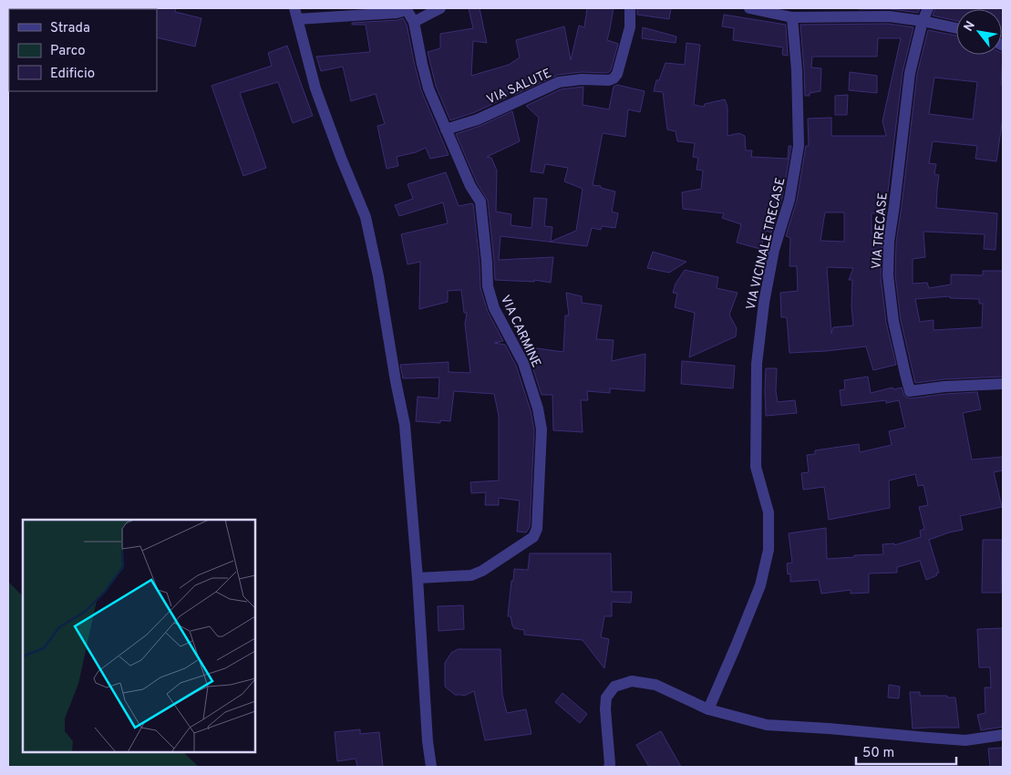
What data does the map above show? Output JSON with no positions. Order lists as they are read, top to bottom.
{
  "streets": {
    "street": [
      "VIA SALUTE",
      "VIA TRECASE",
      "VIA VICINALE TRECASE",
      "VIA CARMINE"
    ]
  },
  "crossings": [
    ["VIA SALUTE", "VIA CARMINE"]
  ],
  "legend": ["Strada", "Parco", "Edificio"],
  "scale_bar": "50 m",
  "north": "top left"
}
